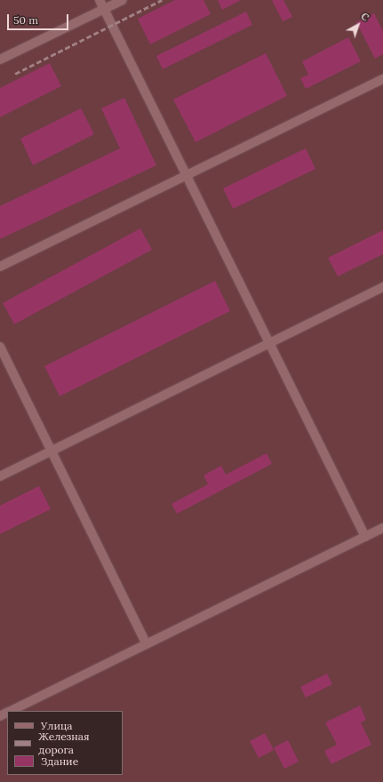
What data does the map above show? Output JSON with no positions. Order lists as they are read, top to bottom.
{
  "legend": ["Улица", "Железная дорога", "Здание"],
  "scale_bar": "50 m",
  "north": "top right"
}
